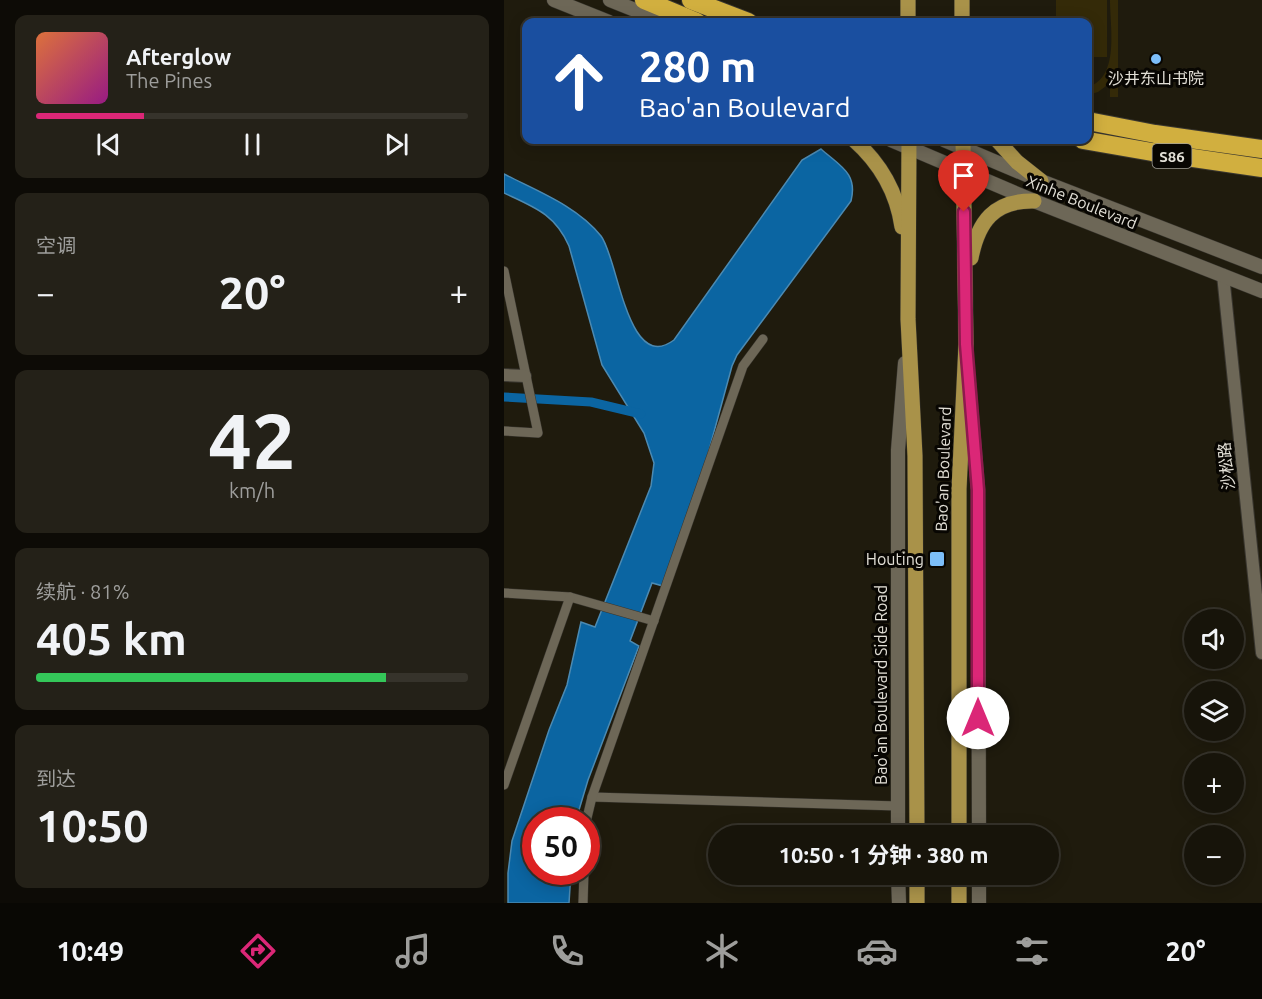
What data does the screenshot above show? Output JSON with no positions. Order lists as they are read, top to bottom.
{
  "streets": {
    "highway": ["S86"],
    "main road": ["Xinhe Boulevard", "Bao'an Boulevard", "Bao'an Boulevard Side Road"],
    "street": ["沙松路"]
  },
  "crossings": [
    ["Xinhe Boulevard", "沙松路"],
    ["Xinhe Boulevard", "Bao'an Boulevard"],
    ["Bao'an Boulevard", "Bao'an Boulevard Side Road"]
  ],
  "places": {
    "other": ["沙井东山书院"],
    "transit": ["Houting"]
  },
  "page": {
    "turn": ["280 m", "Bao'an Boulevard"],
    "song": ["Afterglow", "The Pines"],
    "tile": [
      "空调",
      ["42", "km/h"],
      ["续航 · 81%", "405 km"],
      ["到达", "10:50"]
    ],
    "heat": ["−", "20°", "+"],
    "map_buttons": ["+", "−"],
    "limit": "50",
    "trip": "10:50 · 1 分钟 · 380 m",
    "tabs": ["10:49", "20°"]
  }
}
